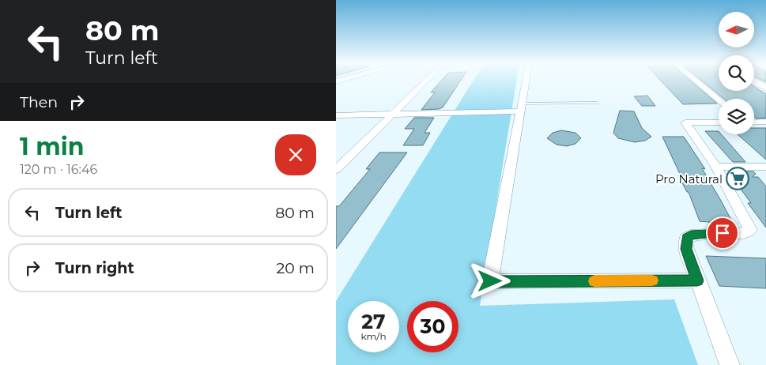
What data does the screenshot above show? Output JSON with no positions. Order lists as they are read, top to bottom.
{
  "places": {
    "supermarket": ["Pro Natural"]
  },
  "north": "left",
  "page": {
    "turn": ["80 m", "Turn left"],
    "then": "Then",
    "heading": ["1 min", "120 m · 16:46"],
    "list": [
      {
        "name": "Turn left",
        "value": "80 m"
      },
      {
        "name": "Turn right",
        "value": "20 m"
      }
    ],
    "speed": "27 km/h",
    "limit": "30"
  }
}
